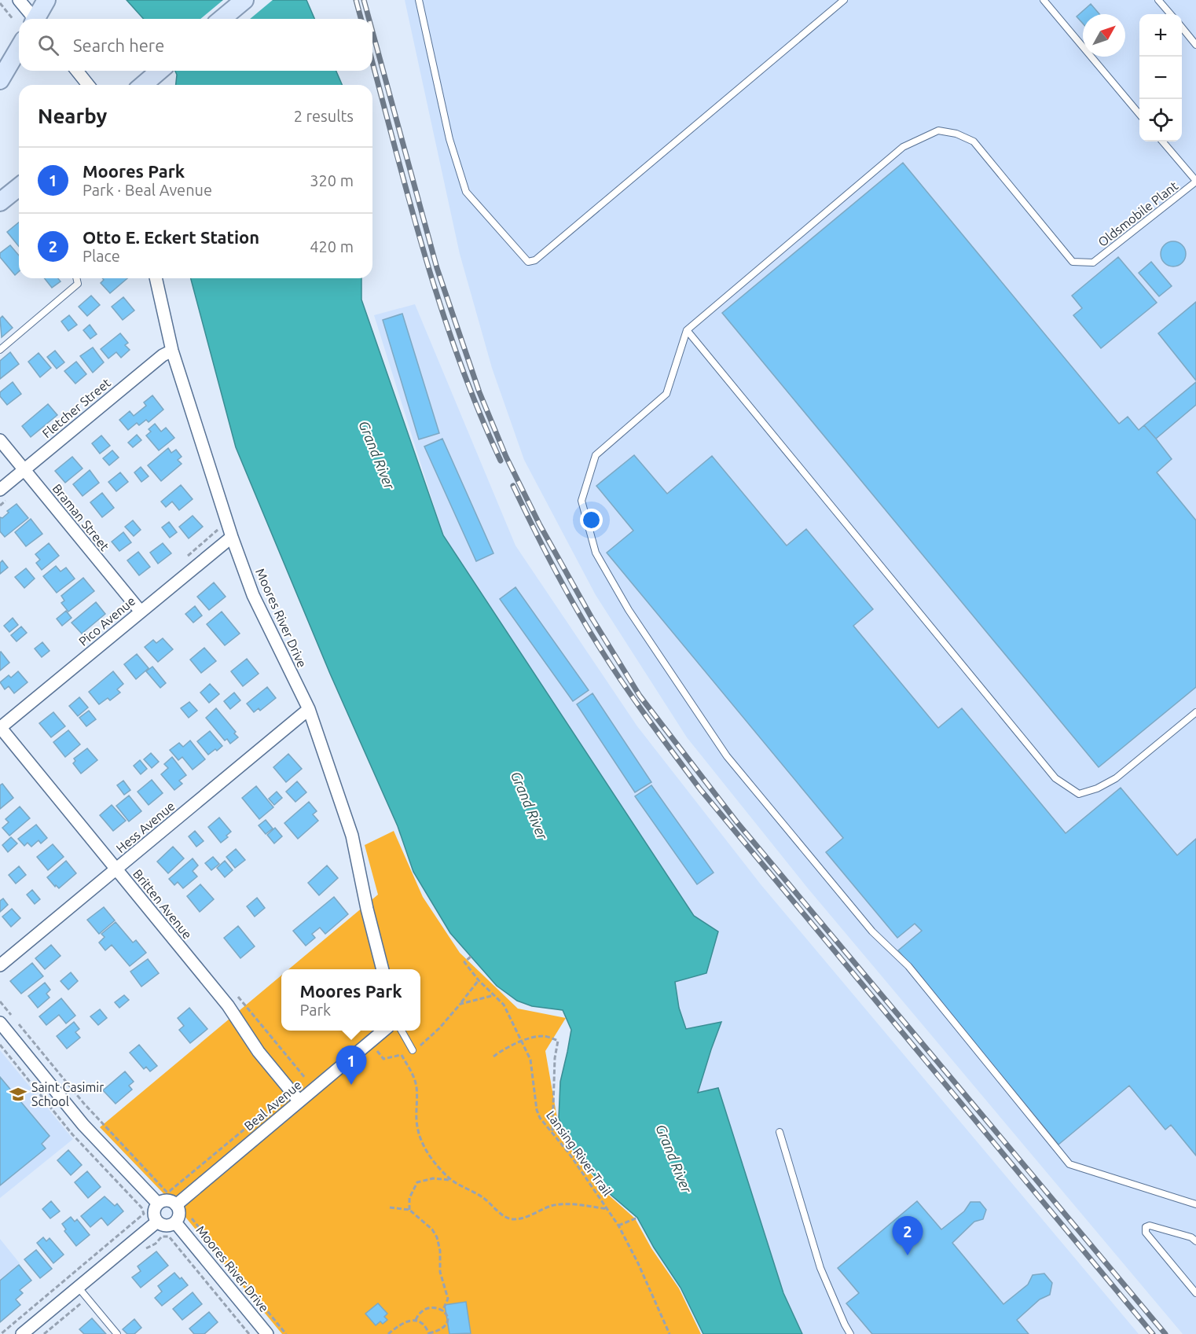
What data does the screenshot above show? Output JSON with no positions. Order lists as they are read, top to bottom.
{
  "streets": {
    "street": [
      "Fletcher Street",
      "Braman Street",
      "Moores River Drive",
      "Pico Avenue",
      "Hess Avenue",
      "Britten Avenue",
      "Beal Avenue"
    ],
    "lane": ["Oldsmobile Plant"],
    "path": ["Lansing River Trail"]
  },
  "crossings": [
    ["Fletcher Street", "Braman Street"],
    ["Fletcher Street", "Moores River Drive"],
    ["Braman Street", "Pico Avenue"],
    ["Moores River Drive", "Pico Avenue"],
    ["Moores River Drive", "Hess Avenue"],
    ["Moores River Drive", "Beal Avenue"],
    ["Pico Avenue", "Britten Avenue"],
    ["Hess Avenue", "Britten Avenue"],
    ["Britten Avenue", "Beal Avenue"]
  ],
  "water": ["Grand River"],
  "places": {
    "school or university": ["Saint Casimir School"]
  },
  "north": "top right",
  "page": {
    "map_buttons": ["+", "−"],
    "search": "Search here",
    "heading": ["Nearby", "2 results"],
    "list": [
      {
        "mark": "1",
        "name": "Moores Park",
        "note": "Park · Beal Avenue",
        "value": "320 m"
      },
      {
        "mark": "2",
        "name": "Otto E. Eckert Station",
        "note": "Place",
        "value": "420 m"
      }
    ],
    "popup": ["Moores Park", "Park"],
    "pins": ["1", "2"]
  }
}
